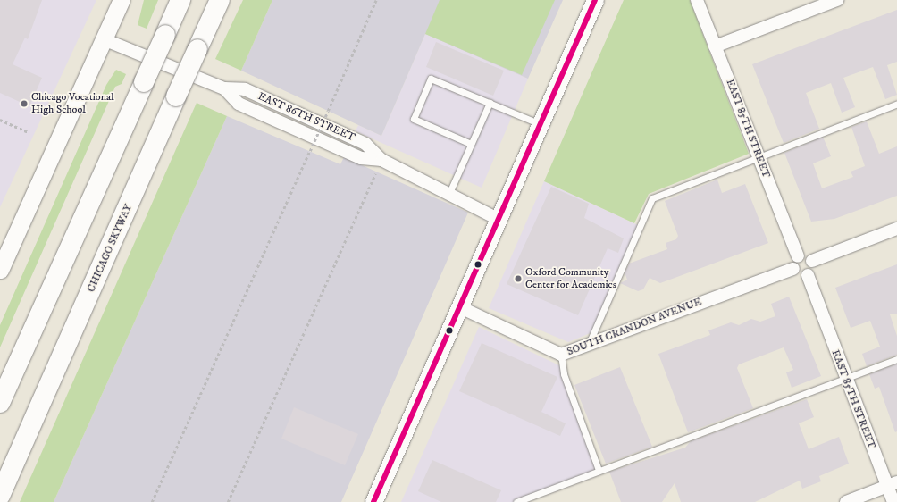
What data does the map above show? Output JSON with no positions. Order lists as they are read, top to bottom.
{
  "streets": {
    "highway": ["CHICAGO SKYWAY"],
    "street": ["EAST 86TH STREET", "EAST 85TH STREET", "SOUTH CRANDON AVENUE"]
  },
  "crossings": [
    ["EAST 85TH STREET", "SOUTH CRANDON AVENUE"]
  ],
  "places": ["Chicago Vocational High School", "Oxford Community Center for Academics"]
}
